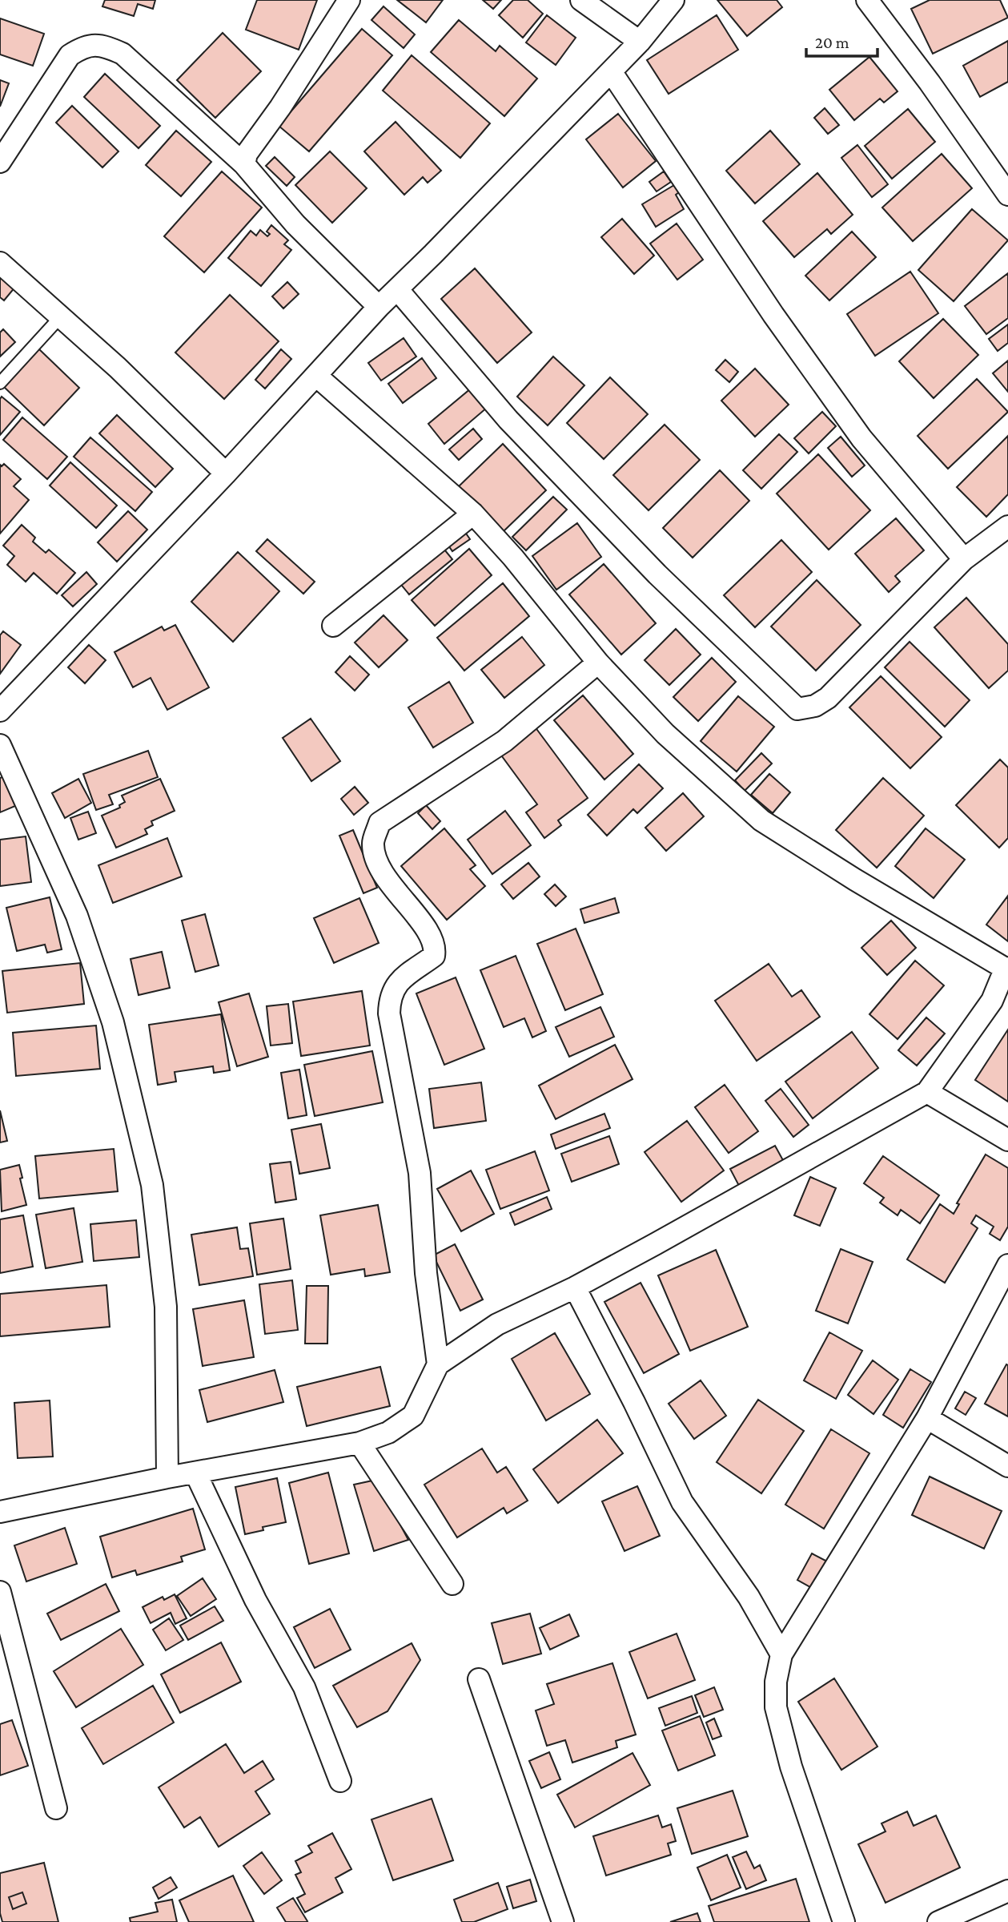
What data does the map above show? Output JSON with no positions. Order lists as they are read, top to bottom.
{
  "scale_bar": "20 m"
}
